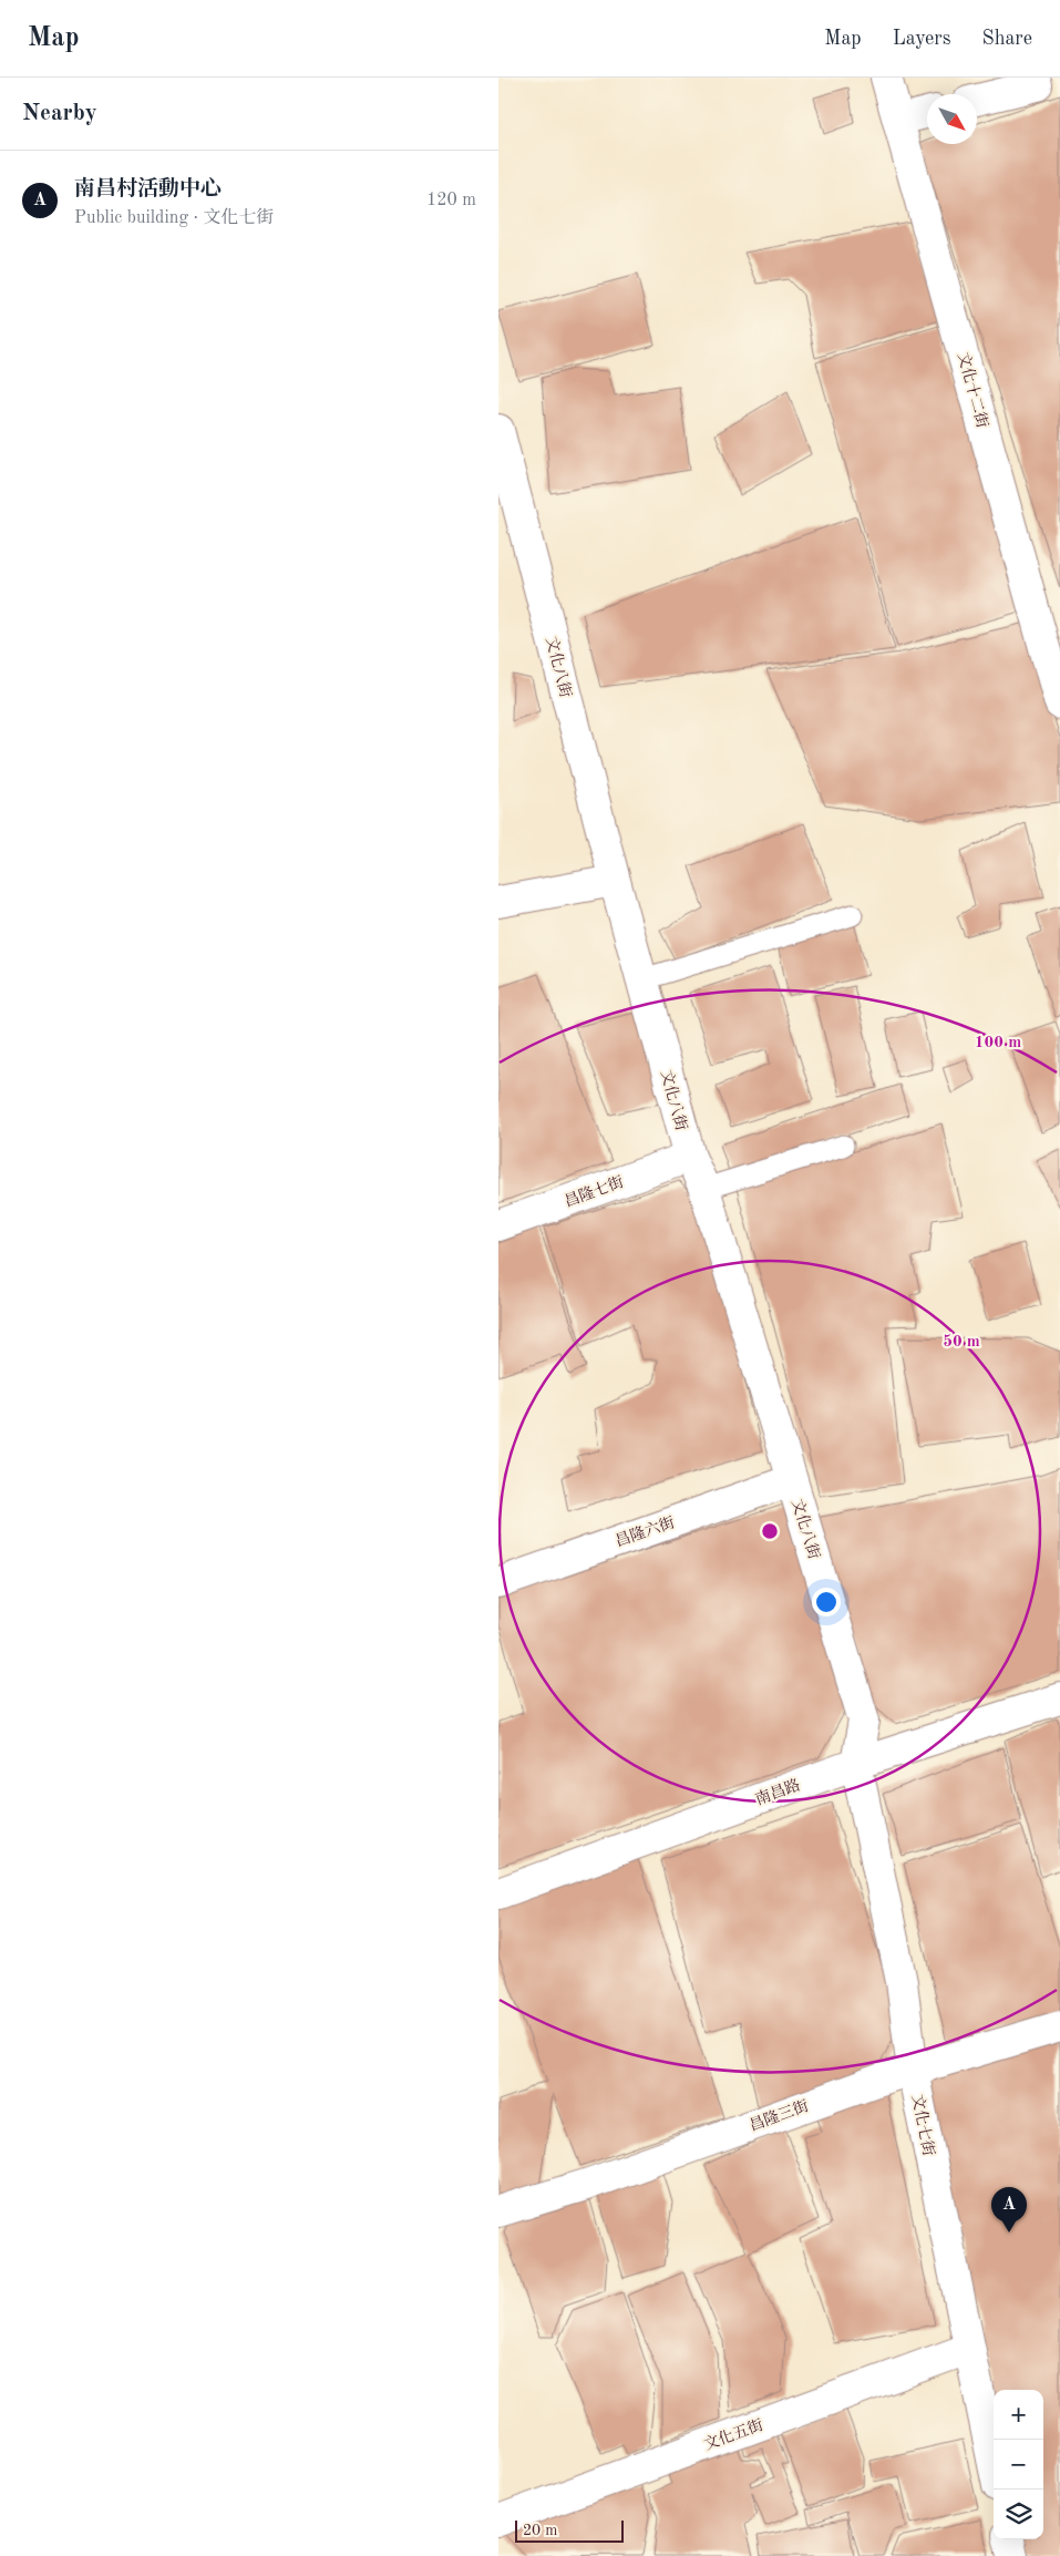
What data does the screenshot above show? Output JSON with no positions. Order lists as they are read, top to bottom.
{
  "streets": {
    "street": [
      "文化十二街",
      "文化八街",
      "昌隆七街",
      "昌隆六街",
      "南昌路",
      "昌隆三街",
      "文化七街",
      "文化五街"
    ]
  },
  "crossings": [
    ["文化八街", "昌隆七街"],
    ["文化八街", "昌隆六街"],
    ["文化八街", "南昌路"],
    ["文化八街", "文化七街"],
    ["南昌路", "文化七街"],
    ["昌隆三街", "文化七街"],
    ["文化七街", "文化五街"]
  ],
  "scale_bar": "20 m",
  "north": "bottom right",
  "page": {
    "header": "Map",
    "nav": ["Map", "Layers", "Share"],
    "heading": "Nearby",
    "list": [
      {
        "mark": "A",
        "name": "南昌村活動中心",
        "note": "Public building · 文化七街",
        "value": "120 m"
      }
    ],
    "pins": "A",
    "map_buttons": ["+", "−"],
    "scale": "20 m"
  },
  "rings": ["100 m", "50 m"]
}
